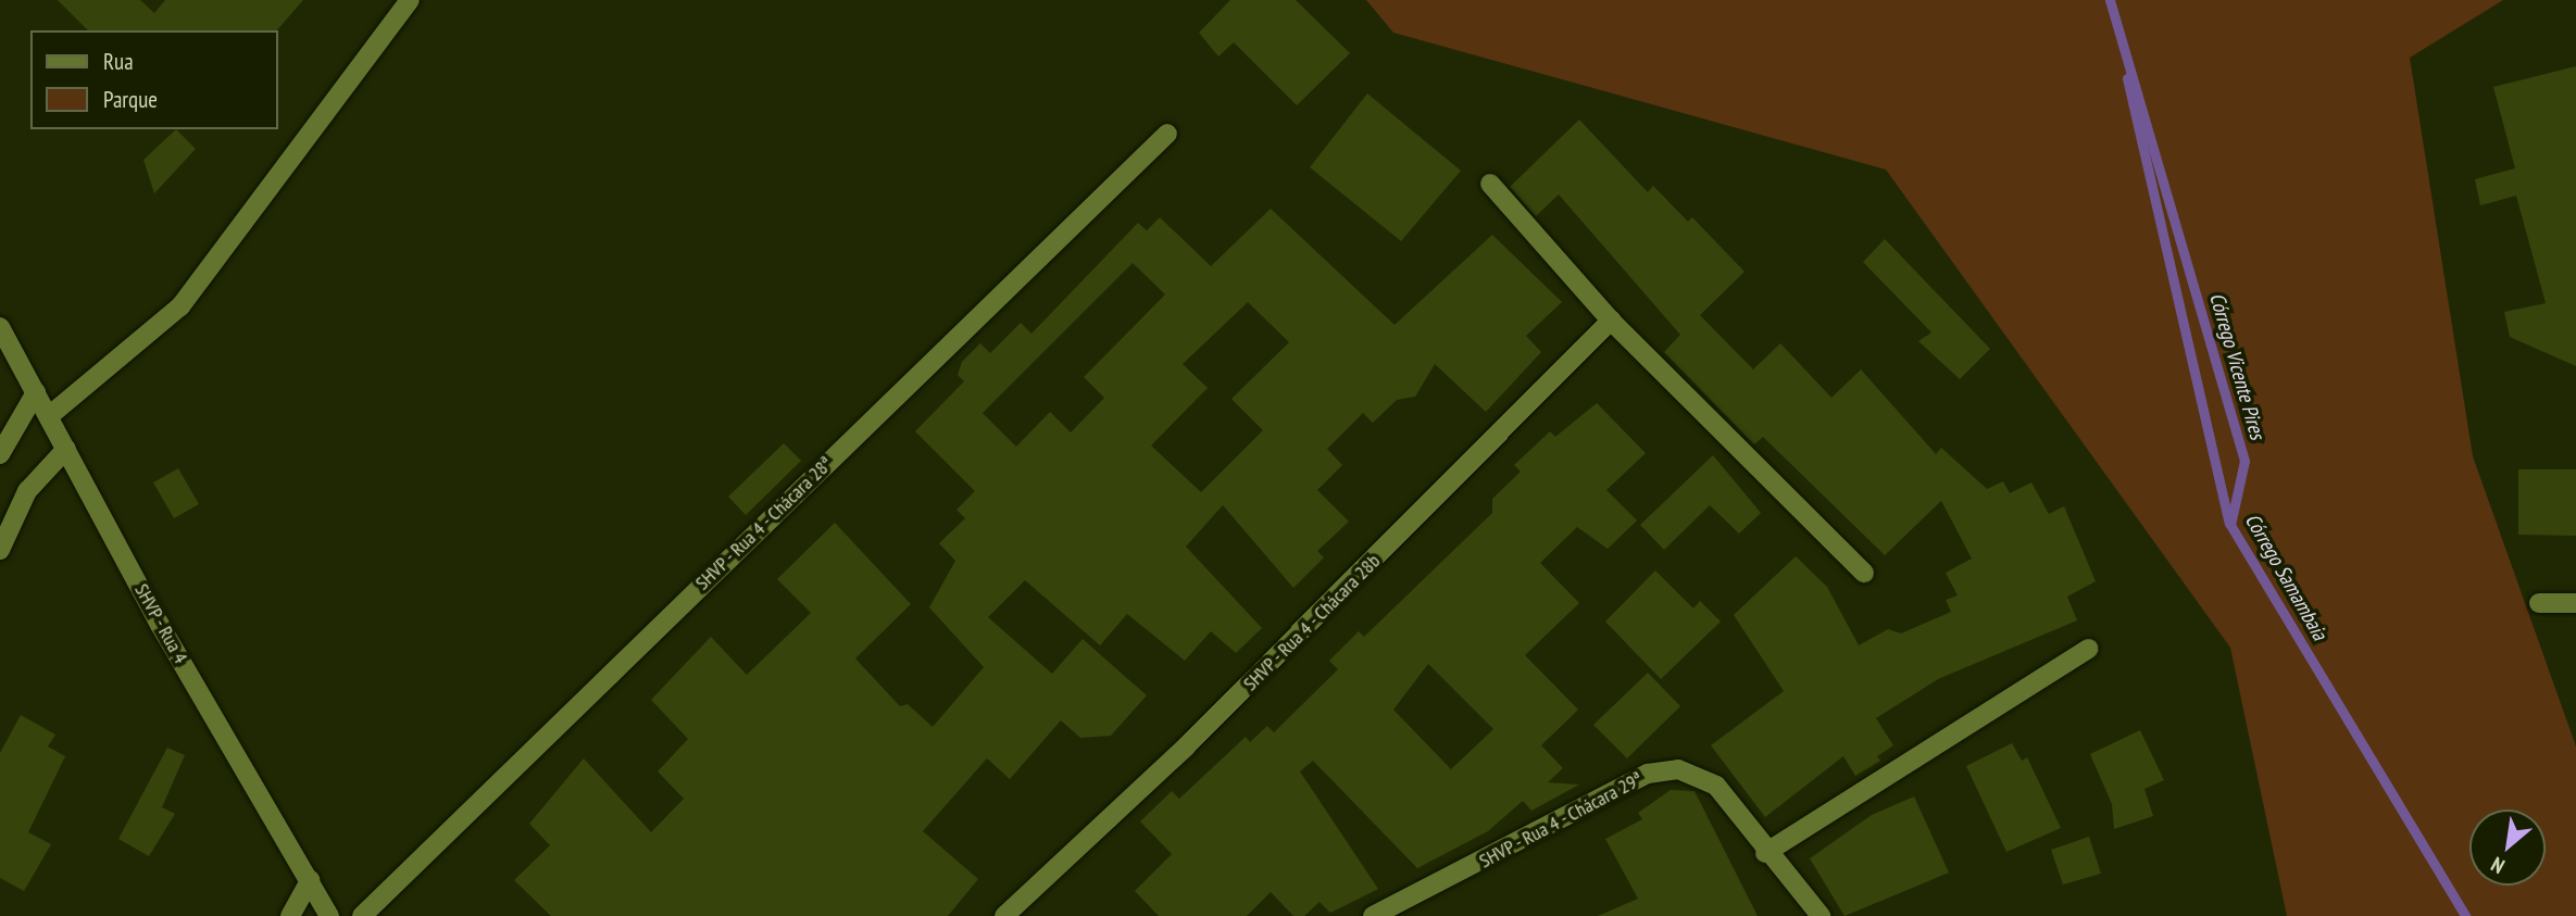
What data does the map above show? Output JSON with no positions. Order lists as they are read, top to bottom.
{
  "streets": {
    "street": [
      "SHVP - Rua 4 - Chácara 28ª",
      "SHVP - Rua 4 - Chácara 28b",
      "SHVP - Rua 4",
      "SHVP - Rua 4 - Chácara 29ª"
    ]
  },
  "water": ["Córrego Vicente Pires", "Córrego Samambaia"],
  "legend": ["Rua", "Parque"],
  "north": "bottom left"
}
